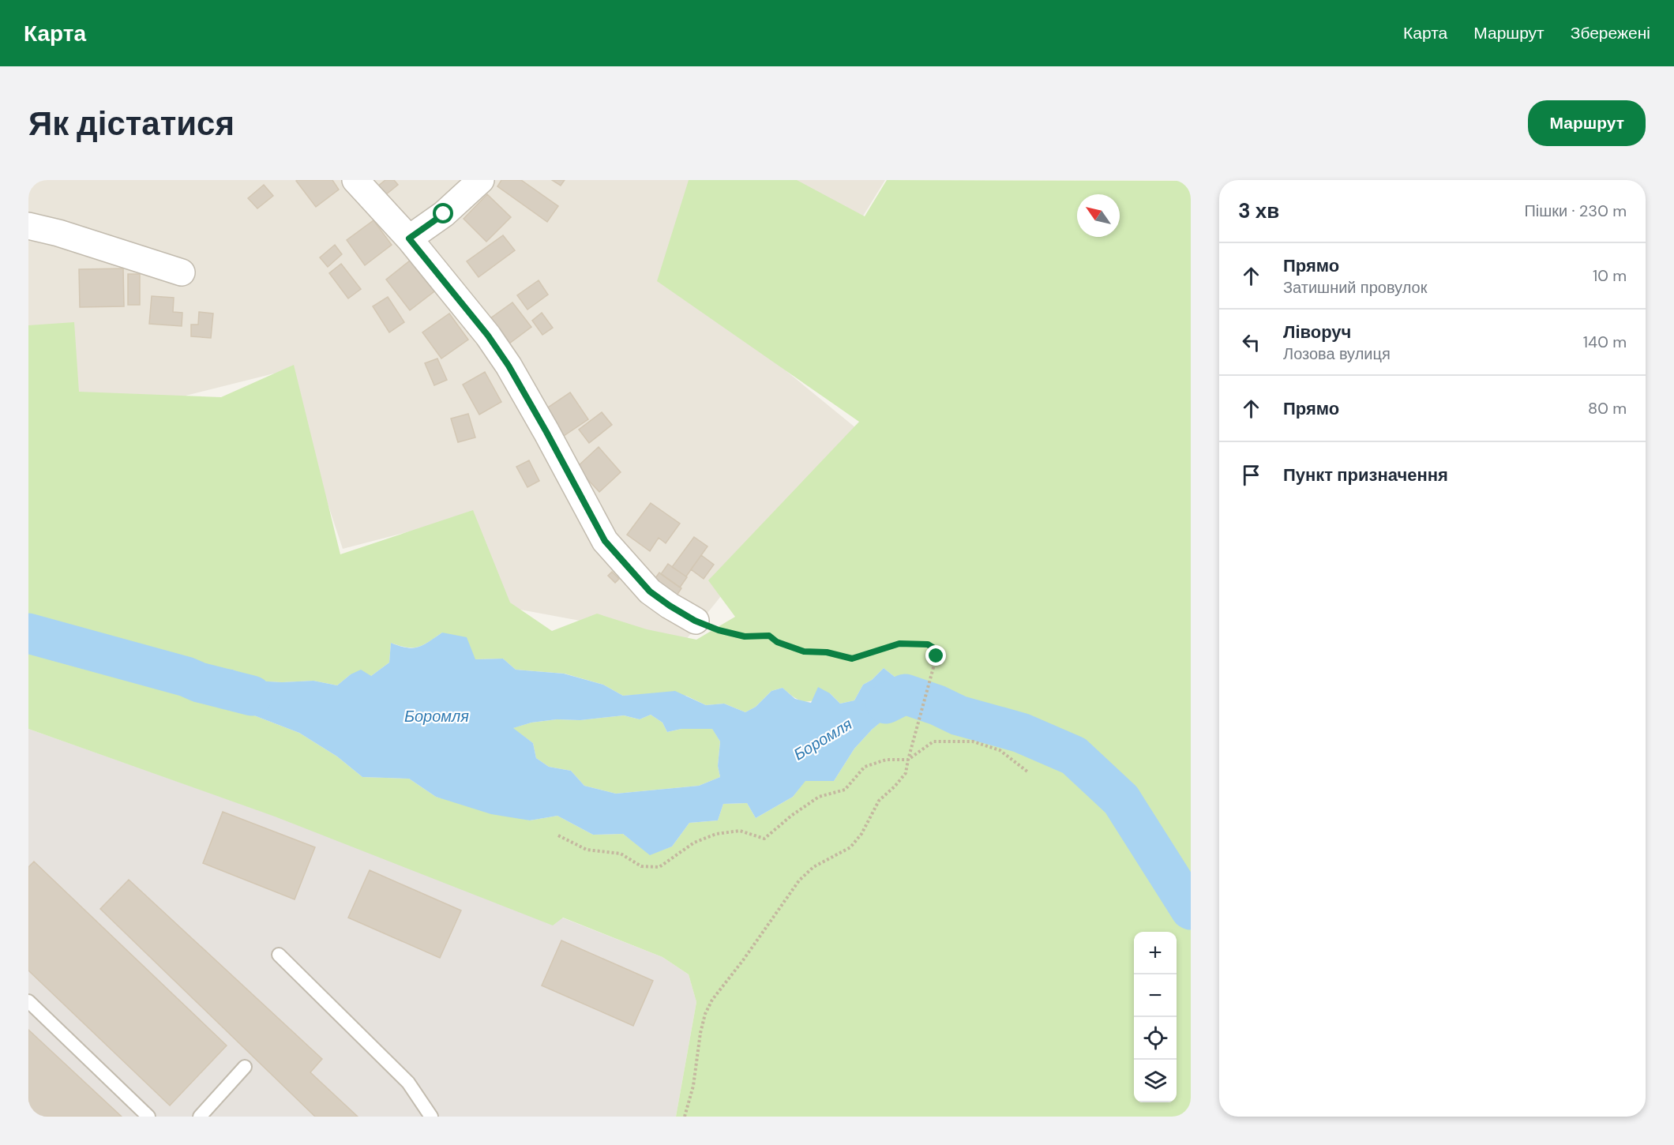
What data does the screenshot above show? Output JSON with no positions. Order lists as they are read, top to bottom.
{
  "water": ["Боромля"],
  "north": "top left",
  "page": {
    "header": "Карта",
    "nav": ["Карта", "Маршрут", "Збережені"],
    "buttons": "Маршрут",
    "title": "Як дістатися",
    "heading": ["3 хв", "Пішки · 230 m"],
    "list": [
      ["Прямо", "Затишний провулок", "10 m"],
      ["Ліворуч", "Лозова вулиця", "140 m"],
      ["Прямо", "80 m"],
      "Пункт призначення"
    ],
    "map_buttons": ["+", "−"]
  }
}
